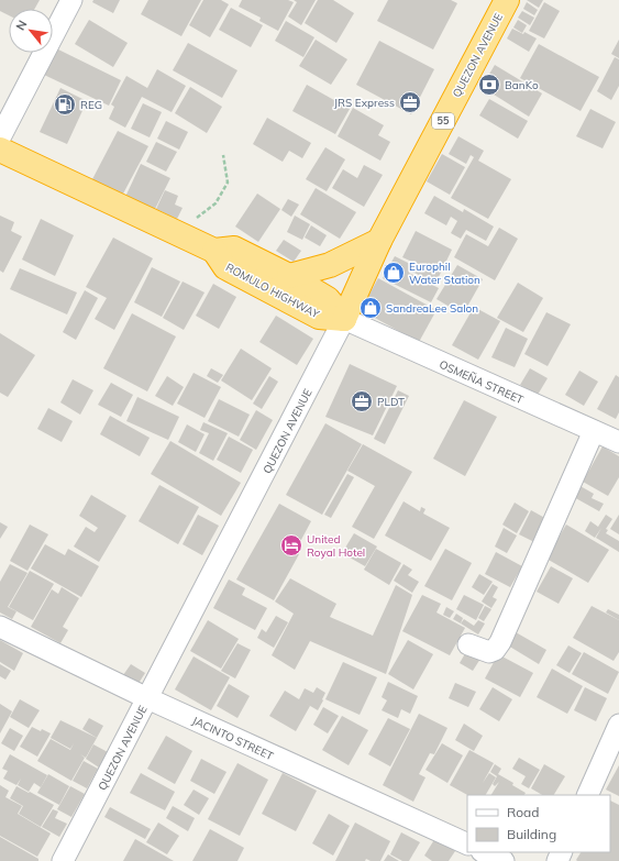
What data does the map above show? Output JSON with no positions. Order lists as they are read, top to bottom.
{
  "streets": {
    "highway": ["QUEZON AVENUE", "55", "ROMULO HIGHWAY"],
    "street": ["OSMEÑA STREET", "JACINTO STREET"]
  },
  "crossings": [
    ["QUEZON AVENUE", "ROMULO HIGHWAY"],
    ["QUEZON AVENUE", "OSMEÑA STREET"],
    ["QUEZON AVENUE", "JACINTO STREET"],
    ["ROMULO HIGHWAY", "OSMEÑA STREET"]
  ],
  "places": {
    "bank": ["BanKo"],
    "office": ["JRS Express", "PLDT"],
    "fuel station": ["REG"],
    "shop": ["Europhil Water Station", "SandreaLee Salon"],
    "hotel": ["United Royal Hotel"]
  },
  "legend": ["Road", "Building"],
  "north": "top left"
}
